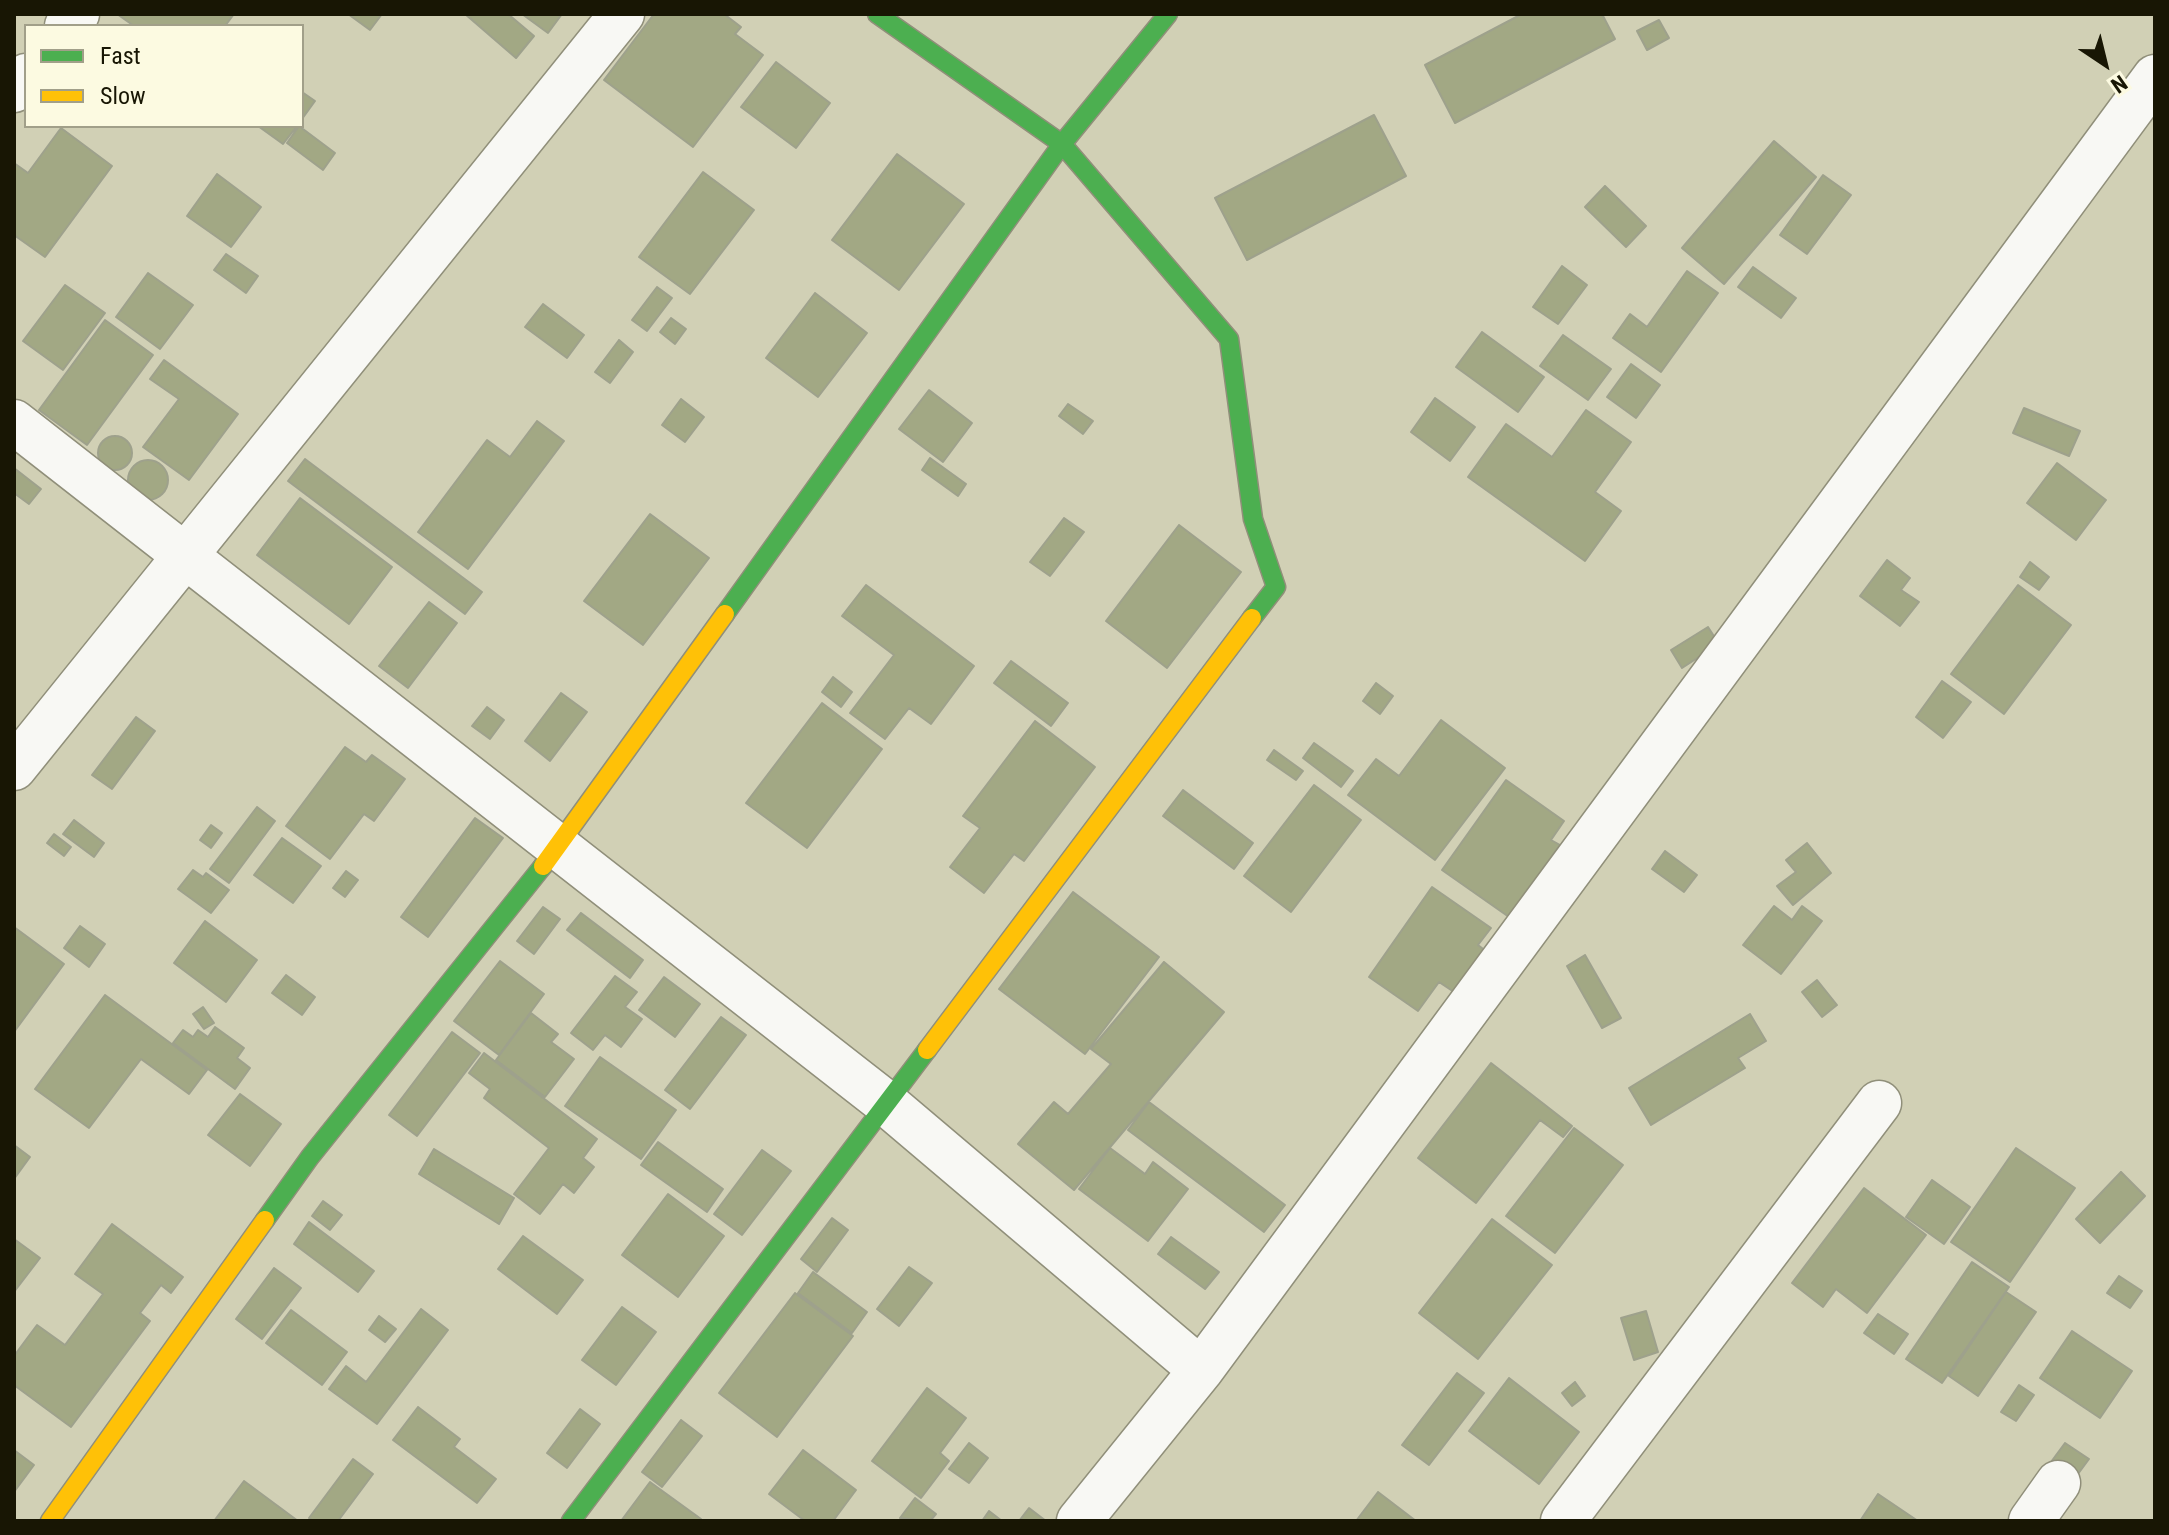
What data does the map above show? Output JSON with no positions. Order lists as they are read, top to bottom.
{
  "legend": ["Fast", "Slow"],
  "north": "bottom right"
}
